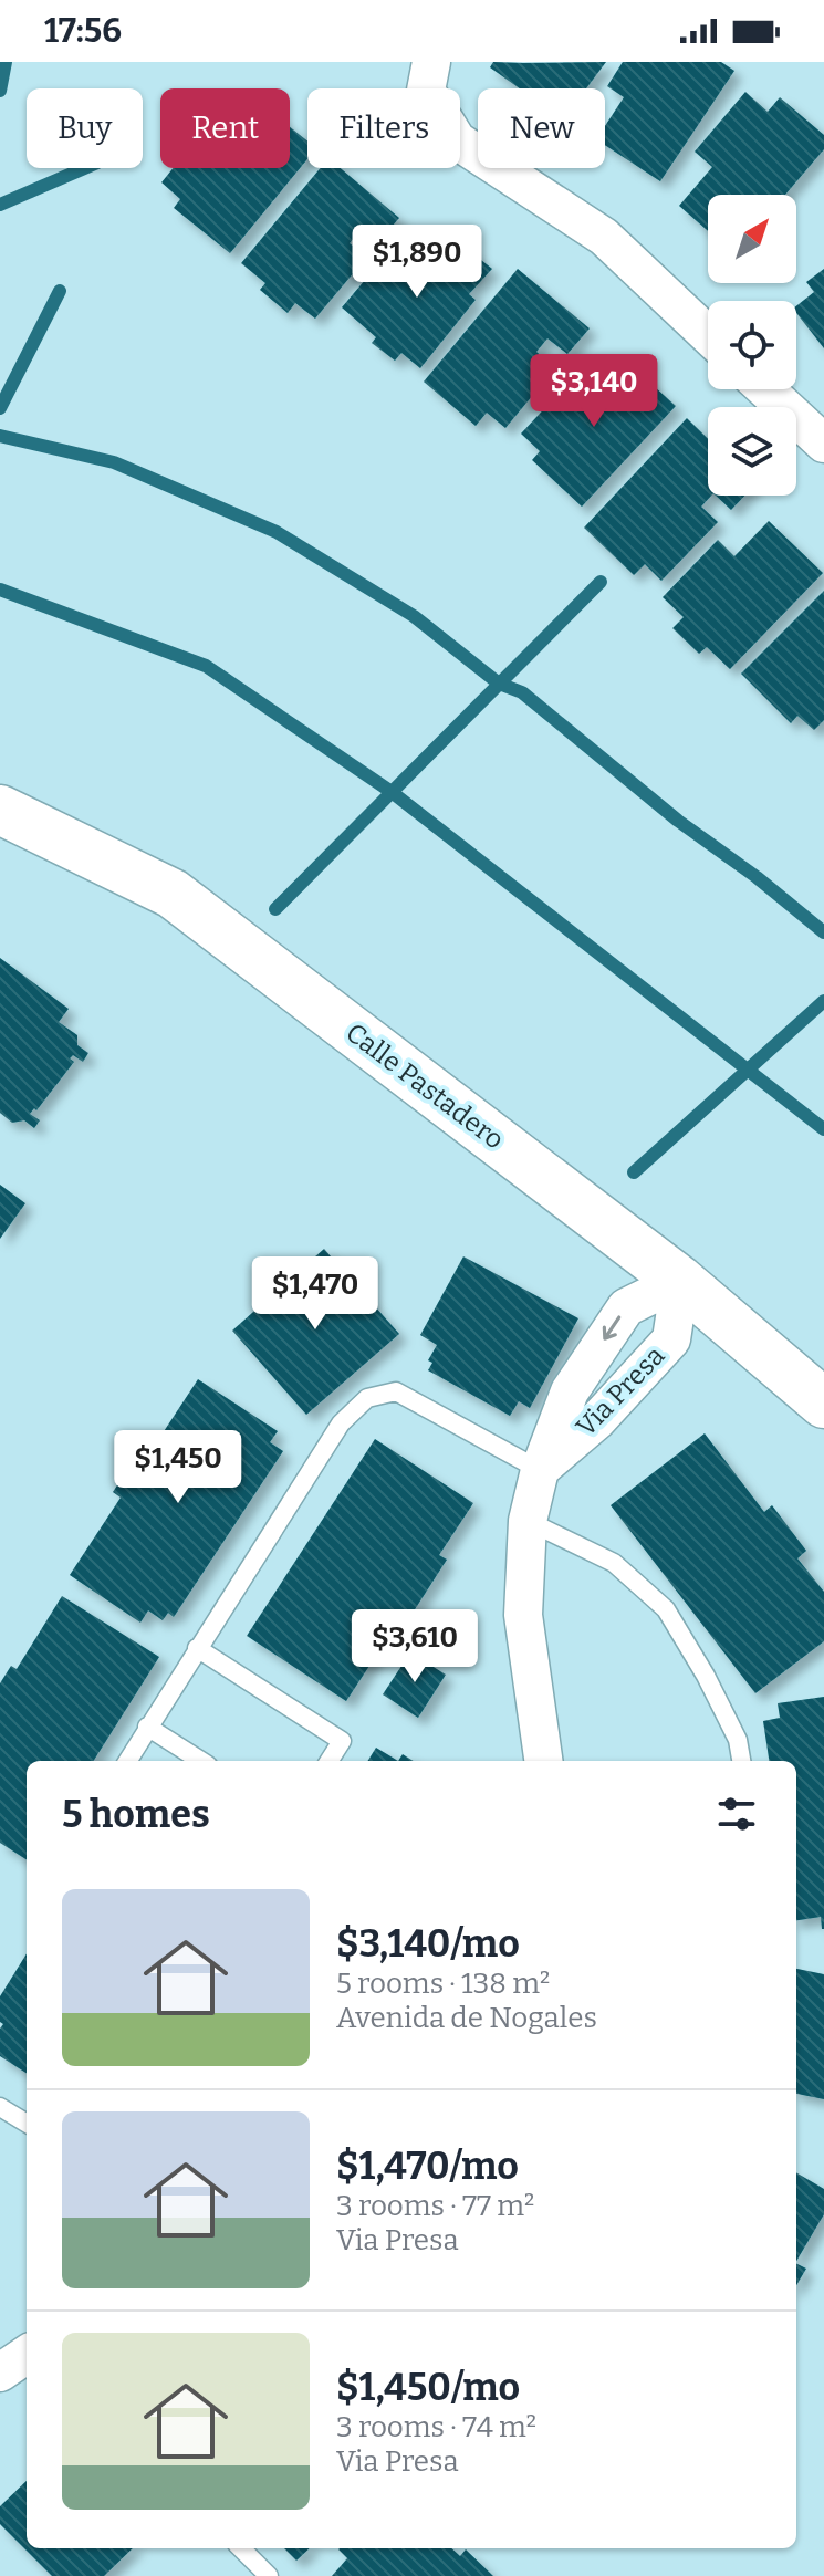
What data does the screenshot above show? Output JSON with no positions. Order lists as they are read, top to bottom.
{
  "streets": {
    "street": ["Calle Pastadero", "Via Presa"]
  },
  "crossings": [
    ["Calle Pastadero", "Via Presa"]
  ],
  "north": "top right",
  "page": {
    "status": "17:56",
    "chip": [
      "Buy",
      "Rent",
      "Filters",
      "New"
    ],
    "price": [
      "$1,890",
      "$3,140",
      "$1,470",
      "$1,450",
      "$3,610"
    ],
    "heading": "5 homes",
    "list": [
      {
        "name": "$3,140/mo",
        "note": "5 rooms · 138 m² · Avenida de Nogales"
      },
      {
        "name": "$1,470/mo",
        "note": "3 rooms · 77 m² · Via Presa"
      },
      {
        "name": "$1,450/mo",
        "note": "3 rooms · 74 m² · Via Presa"
      }
    ]
  }
}
